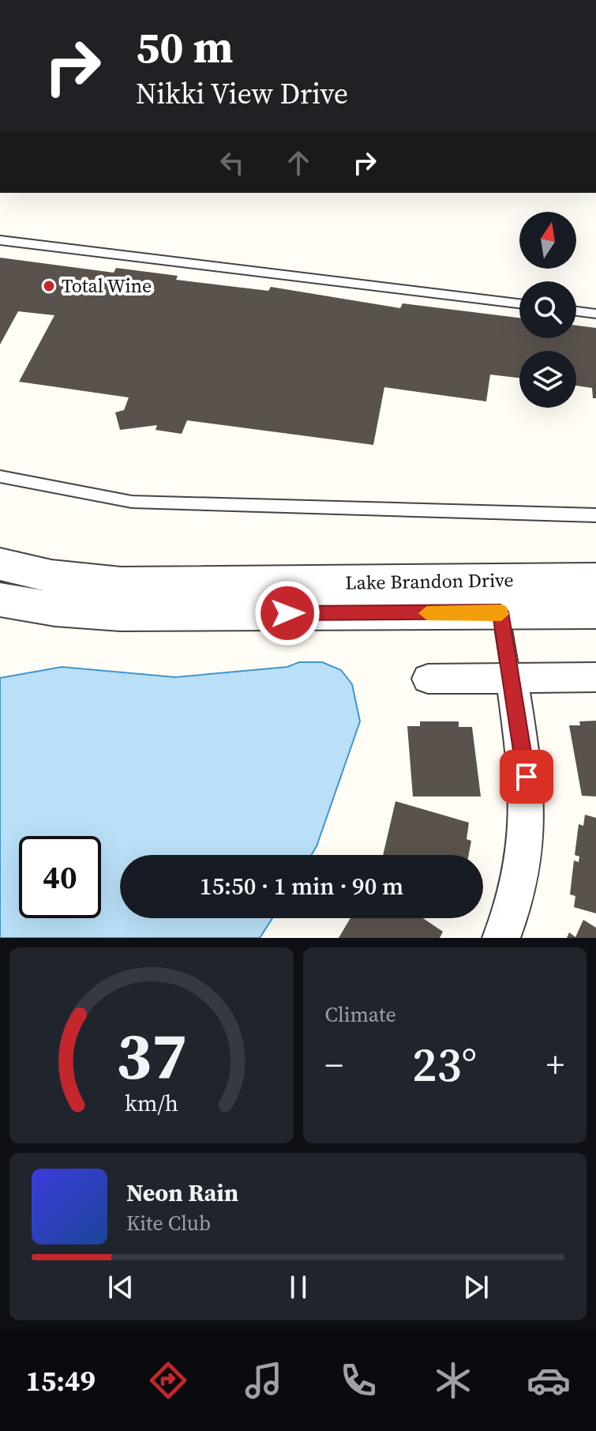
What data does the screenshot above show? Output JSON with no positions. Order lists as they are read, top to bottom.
{
  "streets": {
    "street": ["Lake Brandon Drive"]
  },
  "places": ["Total Wine"],
  "north": "top",
  "page": {
    "turn": ["50 m", "Nikki View Drive"],
    "limit": "40",
    "trip": "15:50 · 1 min · 90 m",
    "tile": "Climate",
    "heat": ["−", "23°", "+"],
    "song": ["Neon Rain", "Kite Club"],
    "tabs": "15:49",
    "gauge": ["37", "km/h"]
  }
}
